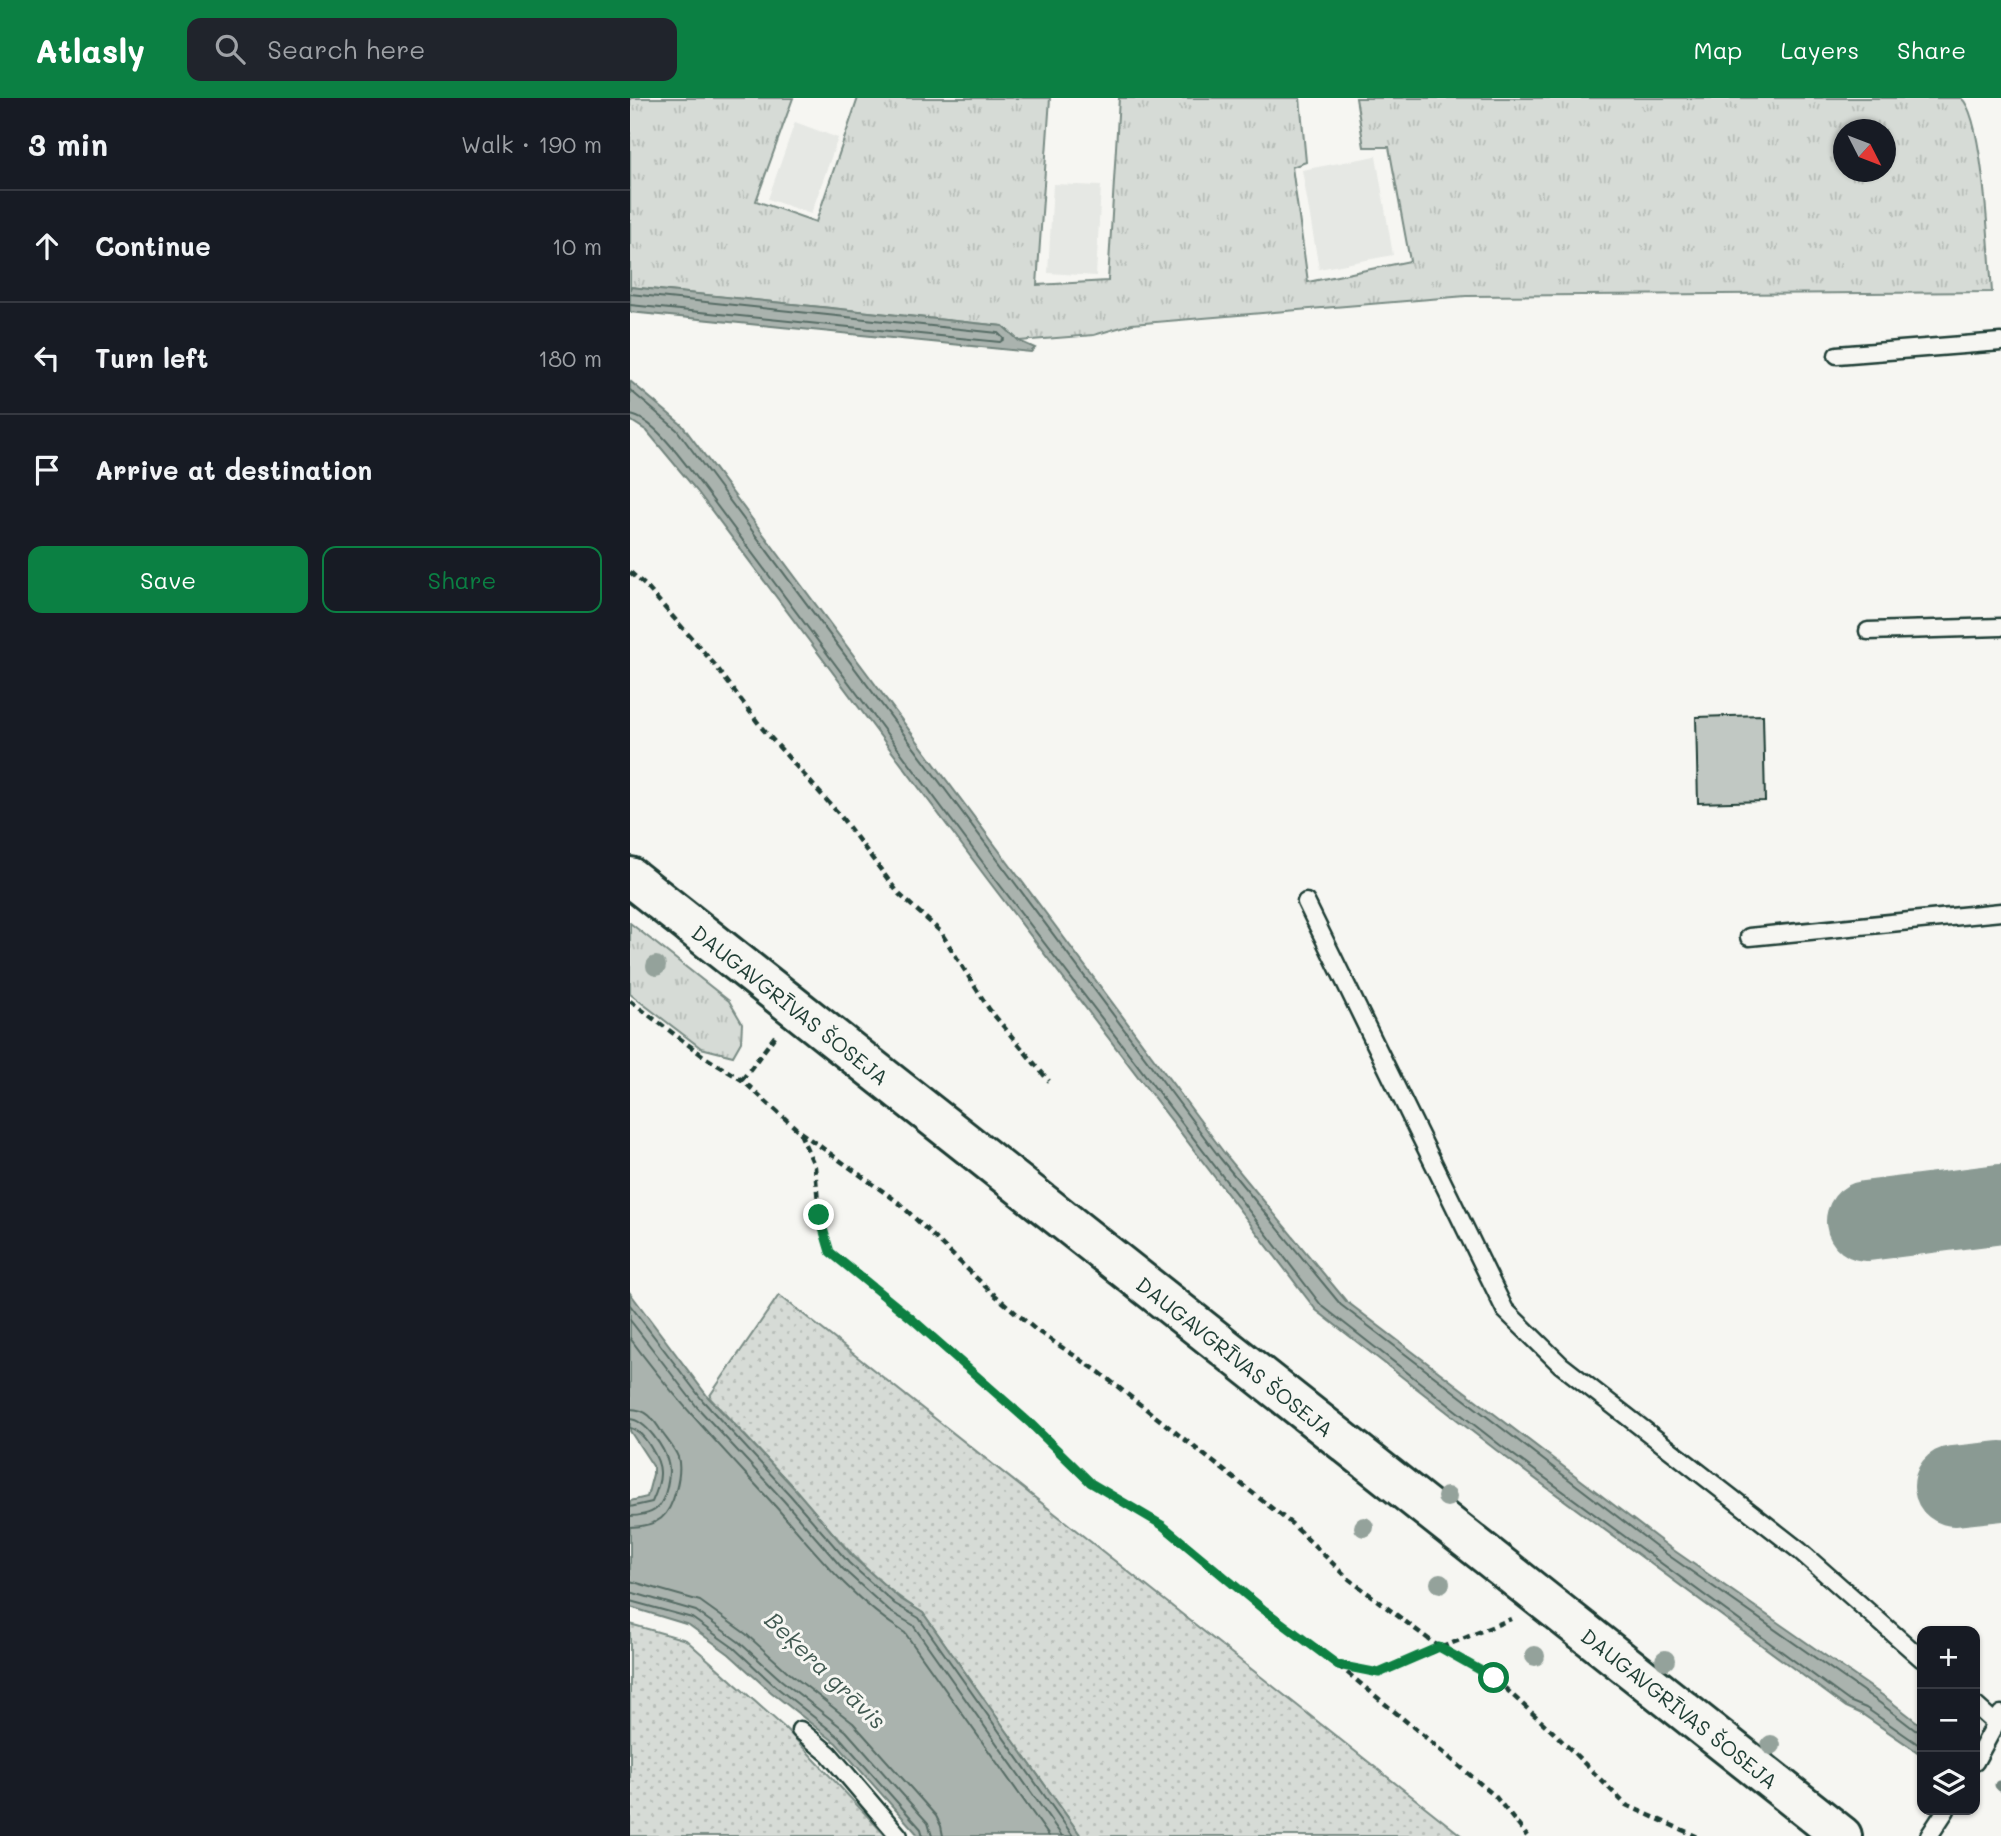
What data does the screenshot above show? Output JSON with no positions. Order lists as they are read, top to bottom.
{
  "streets": {
    "main road": ["DAUGAVGRĪVAS ŠOSEJA"]
  },
  "water": ["Beķera grāvis"],
  "north": "bottom right",
  "page": {
    "header": "Atlasly",
    "search": "Search here",
    "nav": ["Map", "Layers", "Share"],
    "heading": ["3 min", "Walk · 190 m"],
    "list": [
      ["Continue", "10 m"],
      ["Turn left", "180 m"],
      "Arrive at destination"
    ],
    "buttons": ["Save", "Share"],
    "map_buttons": ["+", "−"]
  }
}
